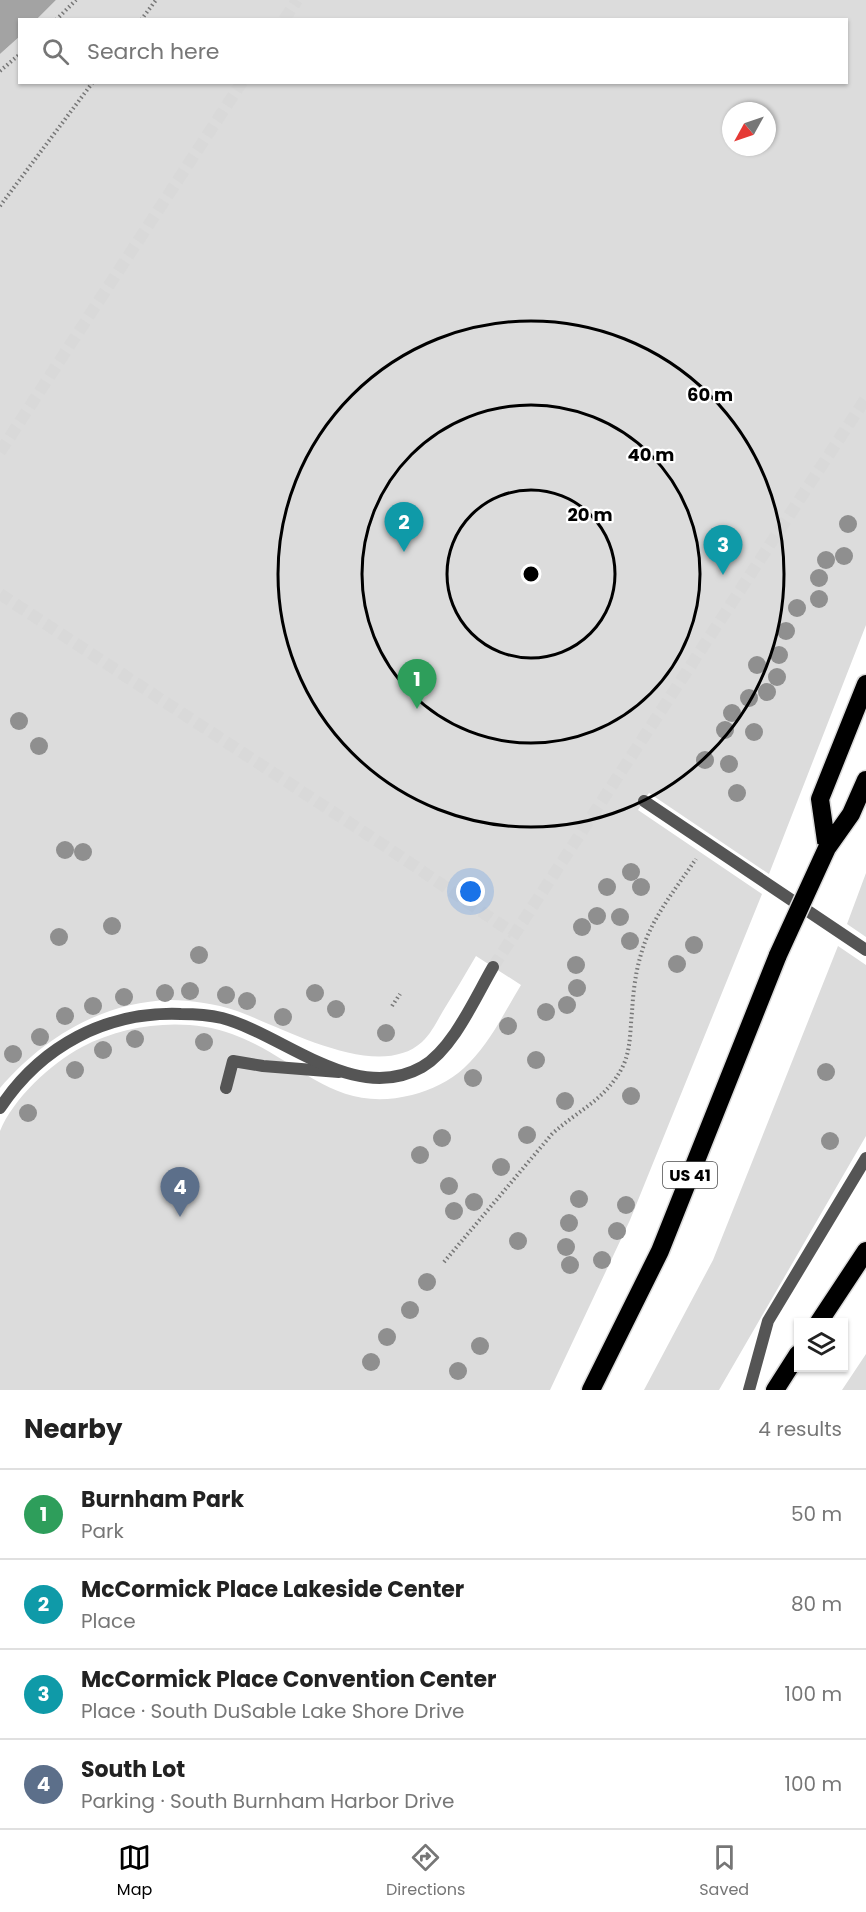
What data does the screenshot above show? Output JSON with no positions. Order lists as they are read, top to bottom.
{
  "streets": {
    "highway": ["US 41"]
  },
  "north": "bottom left",
  "page": {
    "search": "Search here",
    "pins": [
      "2",
      "3",
      "1",
      "4"
    ],
    "heading": ["Nearby", "4 results"],
    "list": [
      {
        "mark": "1",
        "name": "Burnham Park",
        "note": "Park",
        "value": "50 m"
      },
      {
        "mark": "2",
        "name": "McCormick Place Lakeside Center",
        "note": "Place",
        "value": "80 m"
      },
      {
        "mark": "3",
        "name": "McCormick Place Convention Center",
        "note": "Place · South DuSable Lake Shore Drive",
        "value": "100 m"
      },
      {
        "mark": "4",
        "name": "South Lot",
        "note": "Parking · South Burnham Harbor Drive",
        "value": "100 m"
      }
    ],
    "nav": ["Map", "Directions", "Saved"]
  },
  "rings": ["60 m", "40 m", "20 m"]
}
